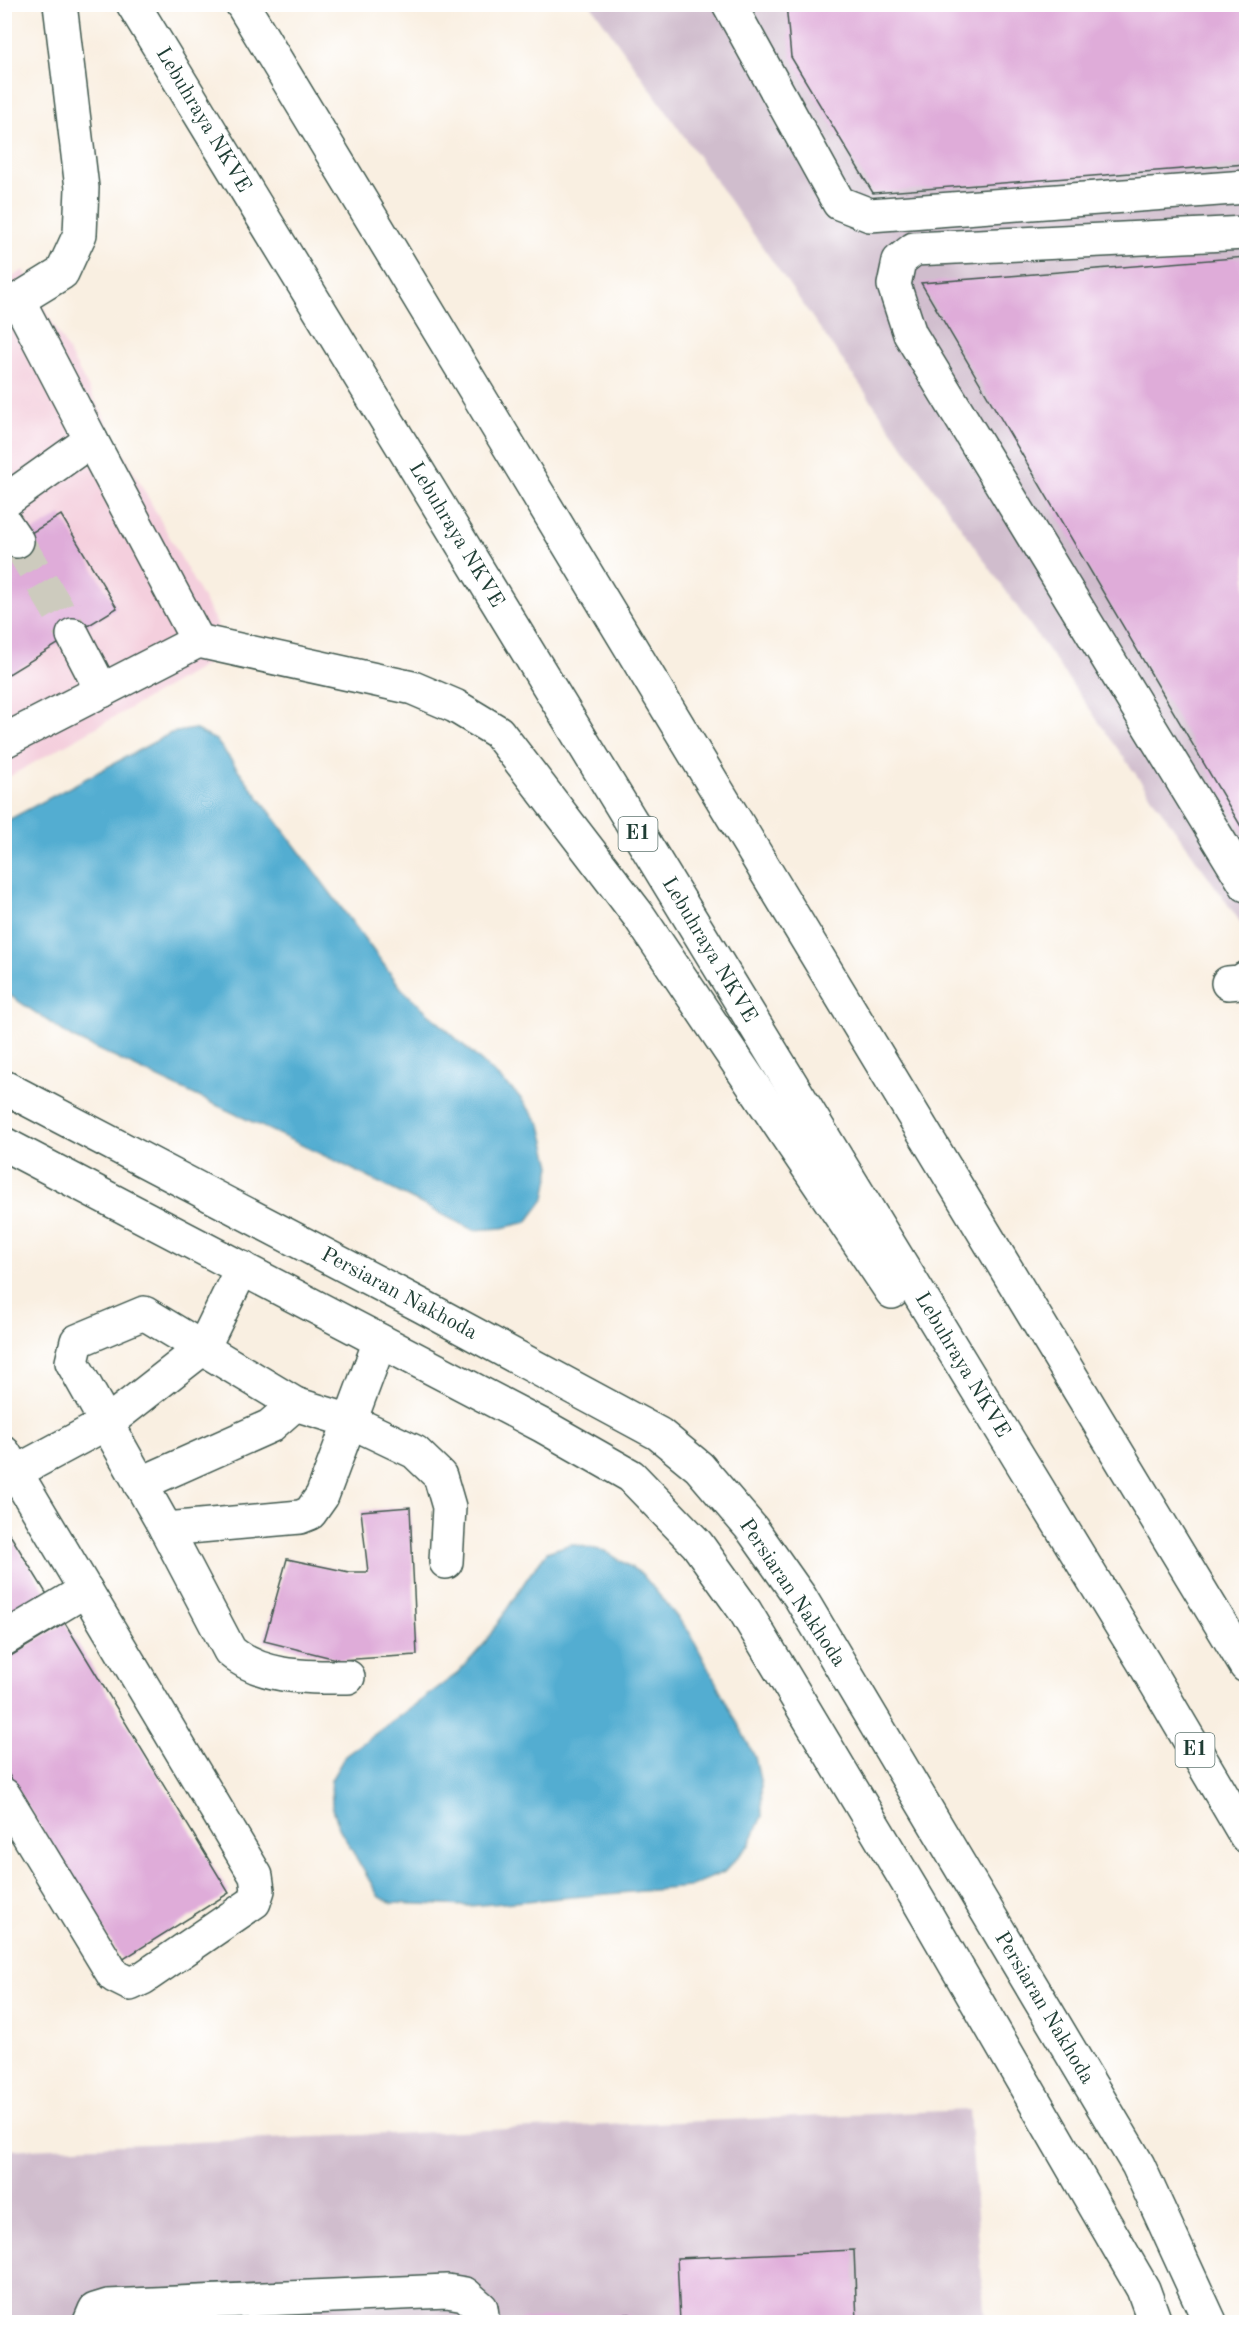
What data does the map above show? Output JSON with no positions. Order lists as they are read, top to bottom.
{
  "streets": {
    "main road": ["Lebuhraya NKVE", "E1", "Persiaran Nakhoda"]
  }
}
